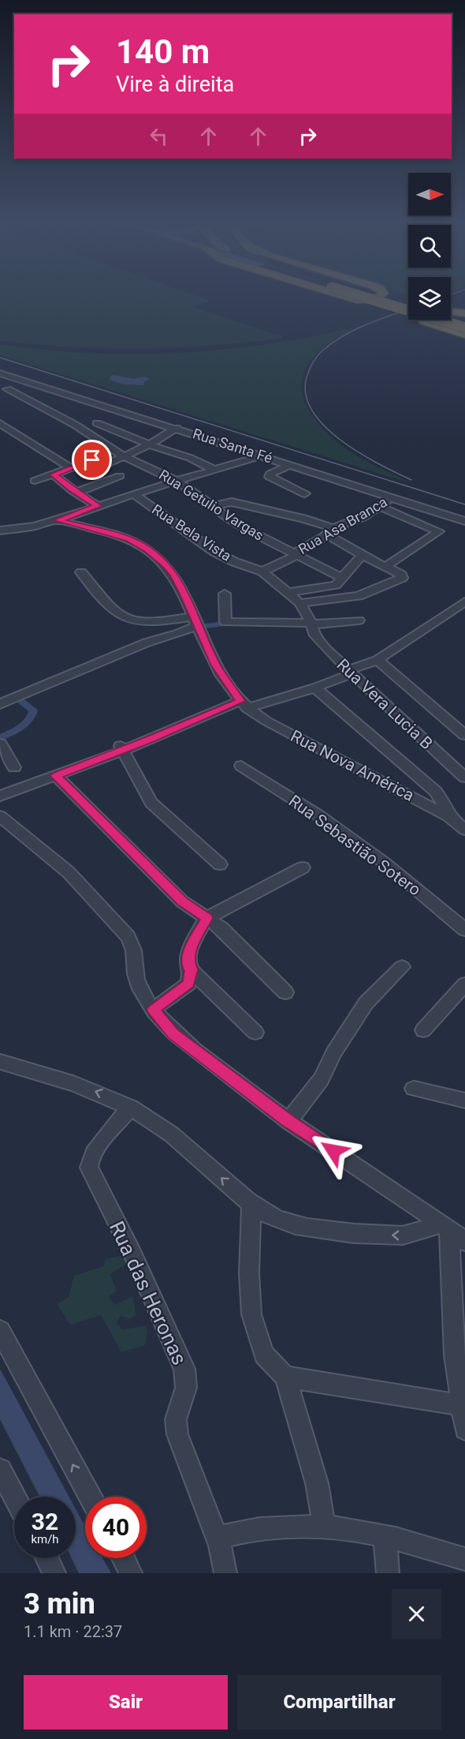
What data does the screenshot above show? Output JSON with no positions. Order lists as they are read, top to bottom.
{
  "streets": {
    "street": [
      "Rua Santa Fé",
      "Rua Getulio Vargas",
      "Rua Asa Branca",
      "Rua Bela Vista",
      "Rua Vera Lucia B",
      "Rua Nova América",
      "Rua Sebastião Sotero",
      "Rua das Heronas"
    ]
  },
  "crossings": [
    ["Rua Santa Fé", "Rua Asa Branca"],
    ["Rua Getulio Vargas", "Rua Asa Branca"],
    ["Rua Asa Branca", "Rua Bela Vista"],
    ["Rua Bela Vista", "Rua Vera Lucia B"]
  ],
  "north": "right",
  "page": {
    "turn": ["140 m", "Vire à direita"],
    "speed": "32 km/h",
    "limit": "40",
    "heading": ["3 min", "1.1 km · 22:37"],
    "buttons": ["Sair", "Compartilhar"]
  }
}
